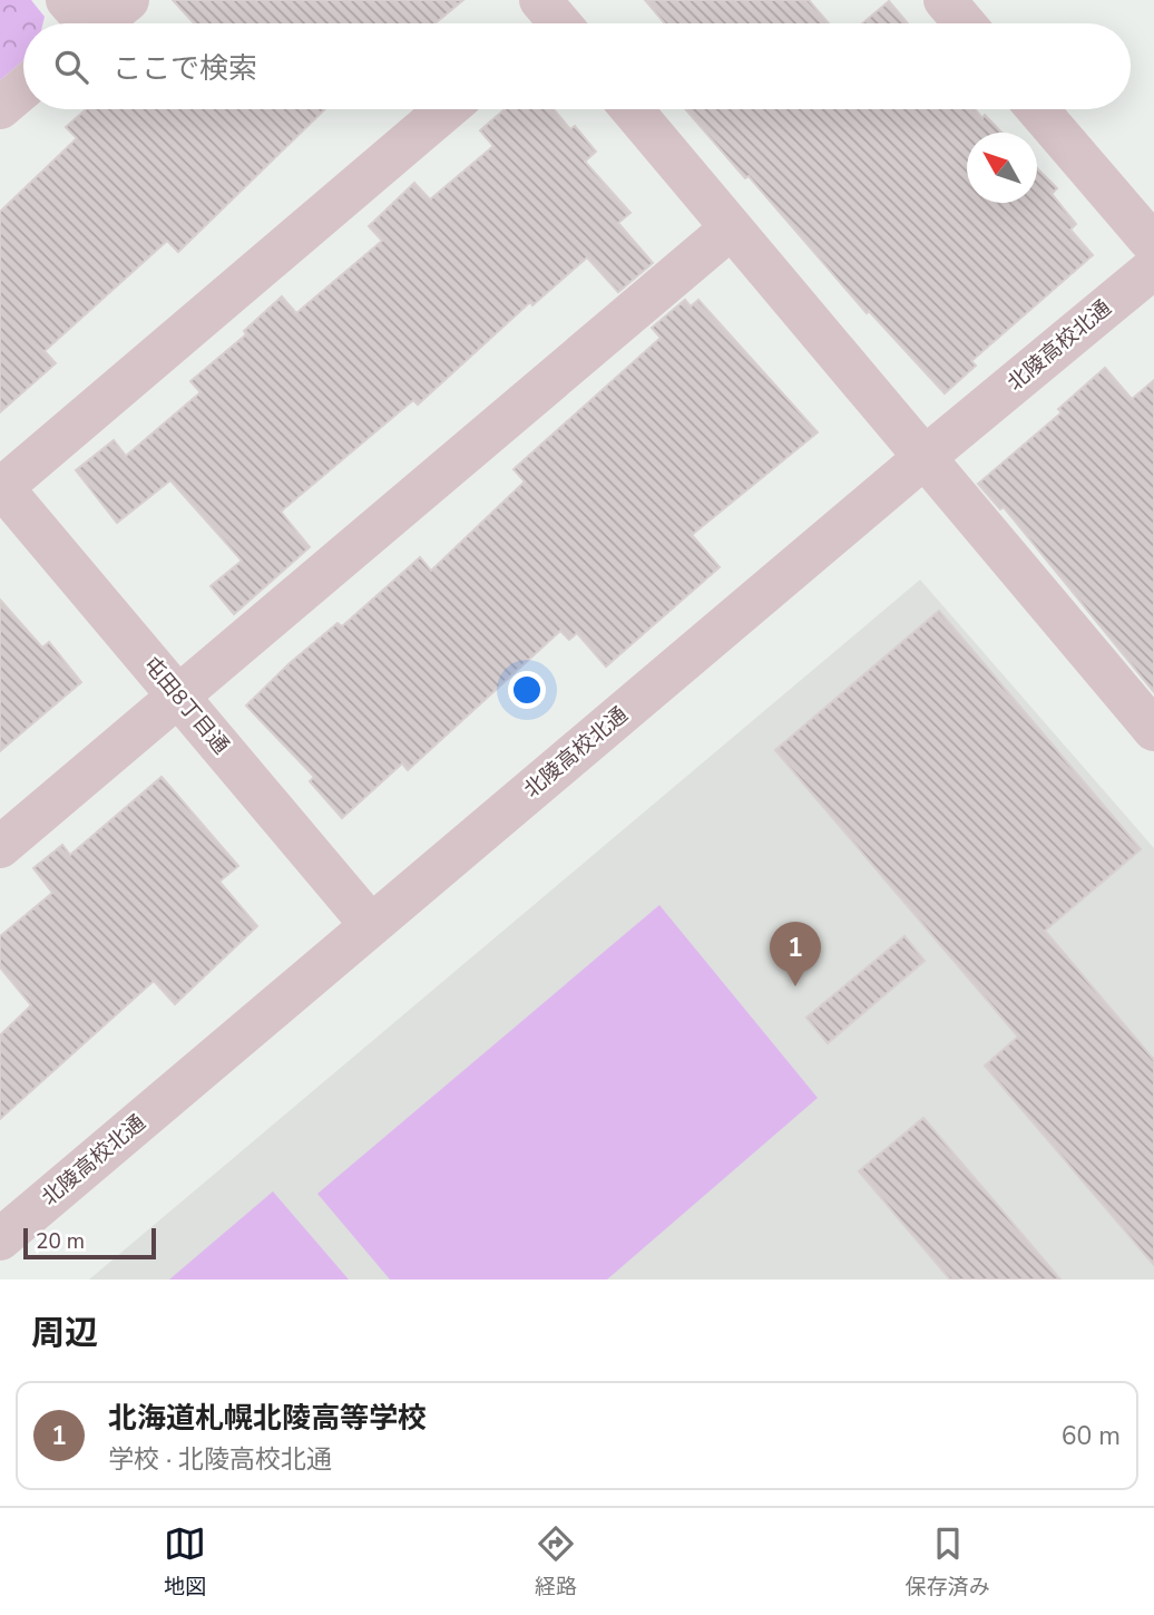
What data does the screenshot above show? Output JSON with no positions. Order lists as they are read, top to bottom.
{
  "streets": {
    "street": ["北陵高校北通", "屯田8丁目通"]
  },
  "crossings": [
    ["北陵高校北通", "屯田8丁目通"]
  ],
  "scale_bar": "20 m",
  "north": "top left",
  "page": {
    "search": "ここで検索",
    "pins": "1",
    "scale": "20 m",
    "heading": "周辺",
    "list": [
      {
        "mark": "1",
        "name": "北海道札幌北陵高等学校",
        "note": "学校 · 北陵高校北通",
        "value": "60 m"
      }
    ],
    "nav": ["地図", "経路", "保存済み"]
  }
}
